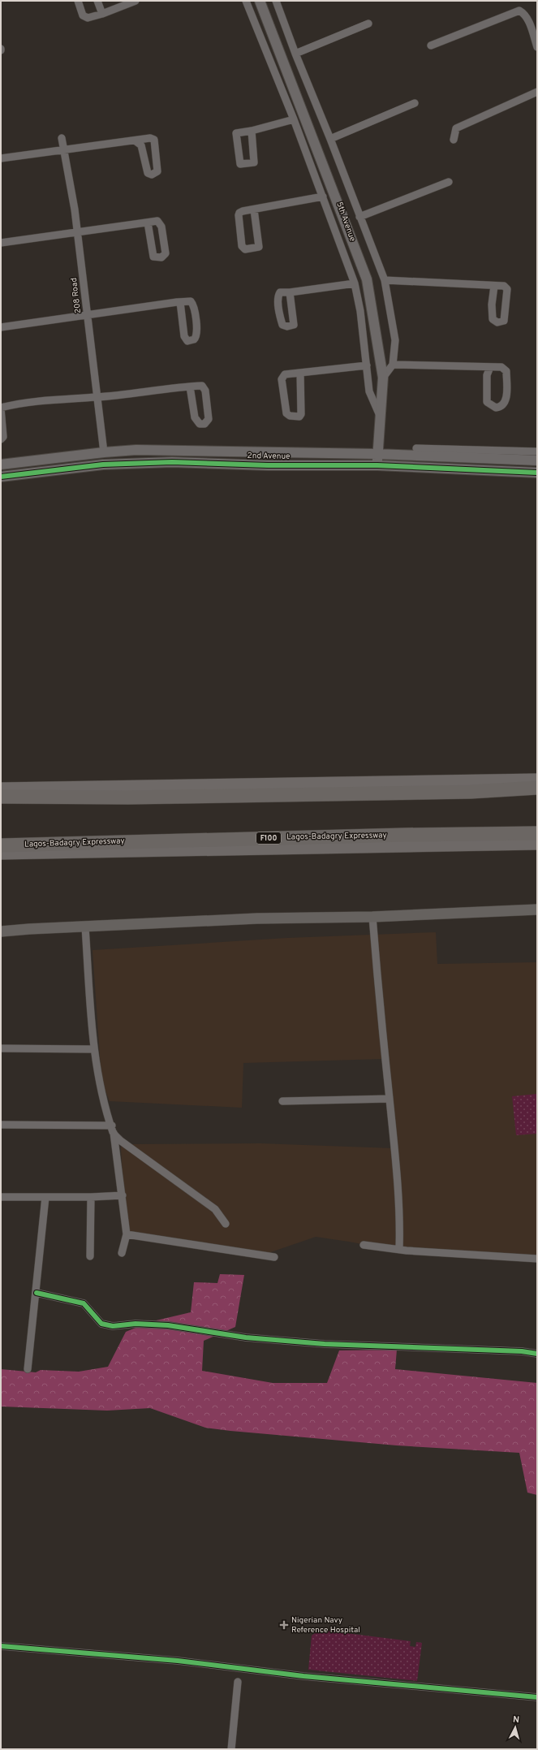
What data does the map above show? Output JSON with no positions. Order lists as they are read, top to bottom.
{
  "streets": {
    "highway": ["Lagos-Badagry Expressway", "F100"],
    "street": ["5th Avenue", "208 Road", "2nd Avenue"]
  },
  "crossings": [
    ["5th Avenue", "2nd Avenue"],
    ["208 Road", "2nd Avenue"]
  ],
  "places": {
    "health": ["Nigerian Navy Reference Hospital"]
  },
  "north": "top"
}
